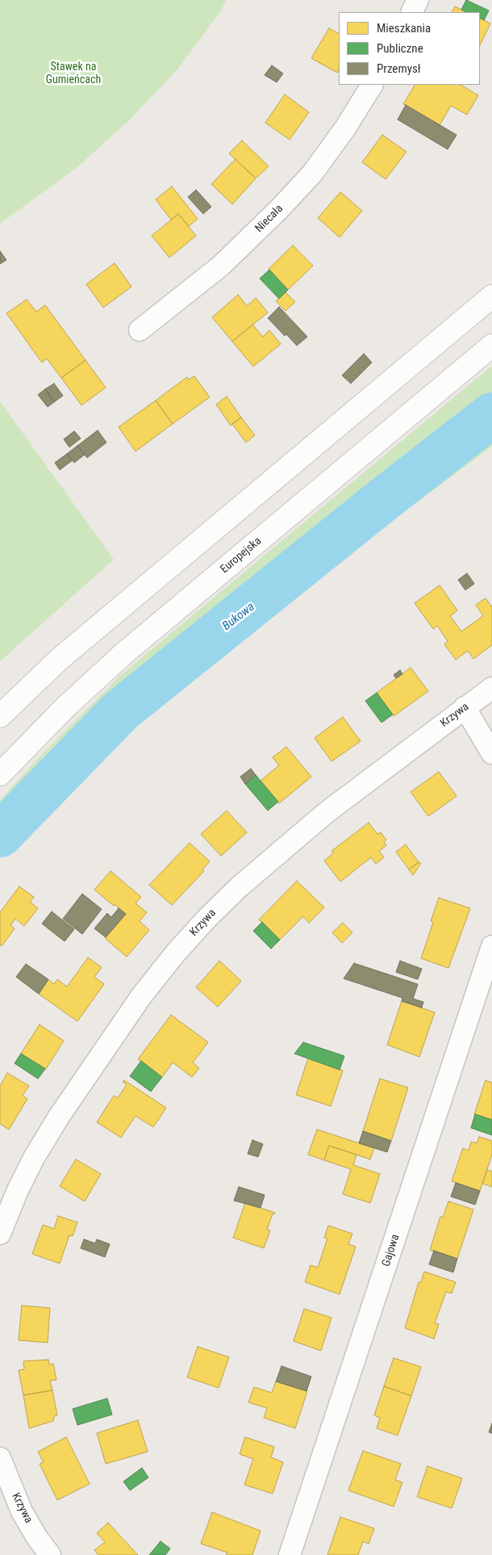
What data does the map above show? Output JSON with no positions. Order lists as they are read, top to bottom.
{
  "streets": {
    "main road": ["Europejska"],
    "street": ["Niecała", "Krzywa", "Gajowa"]
  },
  "water": ["Bukowa"],
  "parks": ["Stawek na Gumieńcach"],
  "legend": ["Mieszkania", "Publiczne", "Przemysł"]
}
